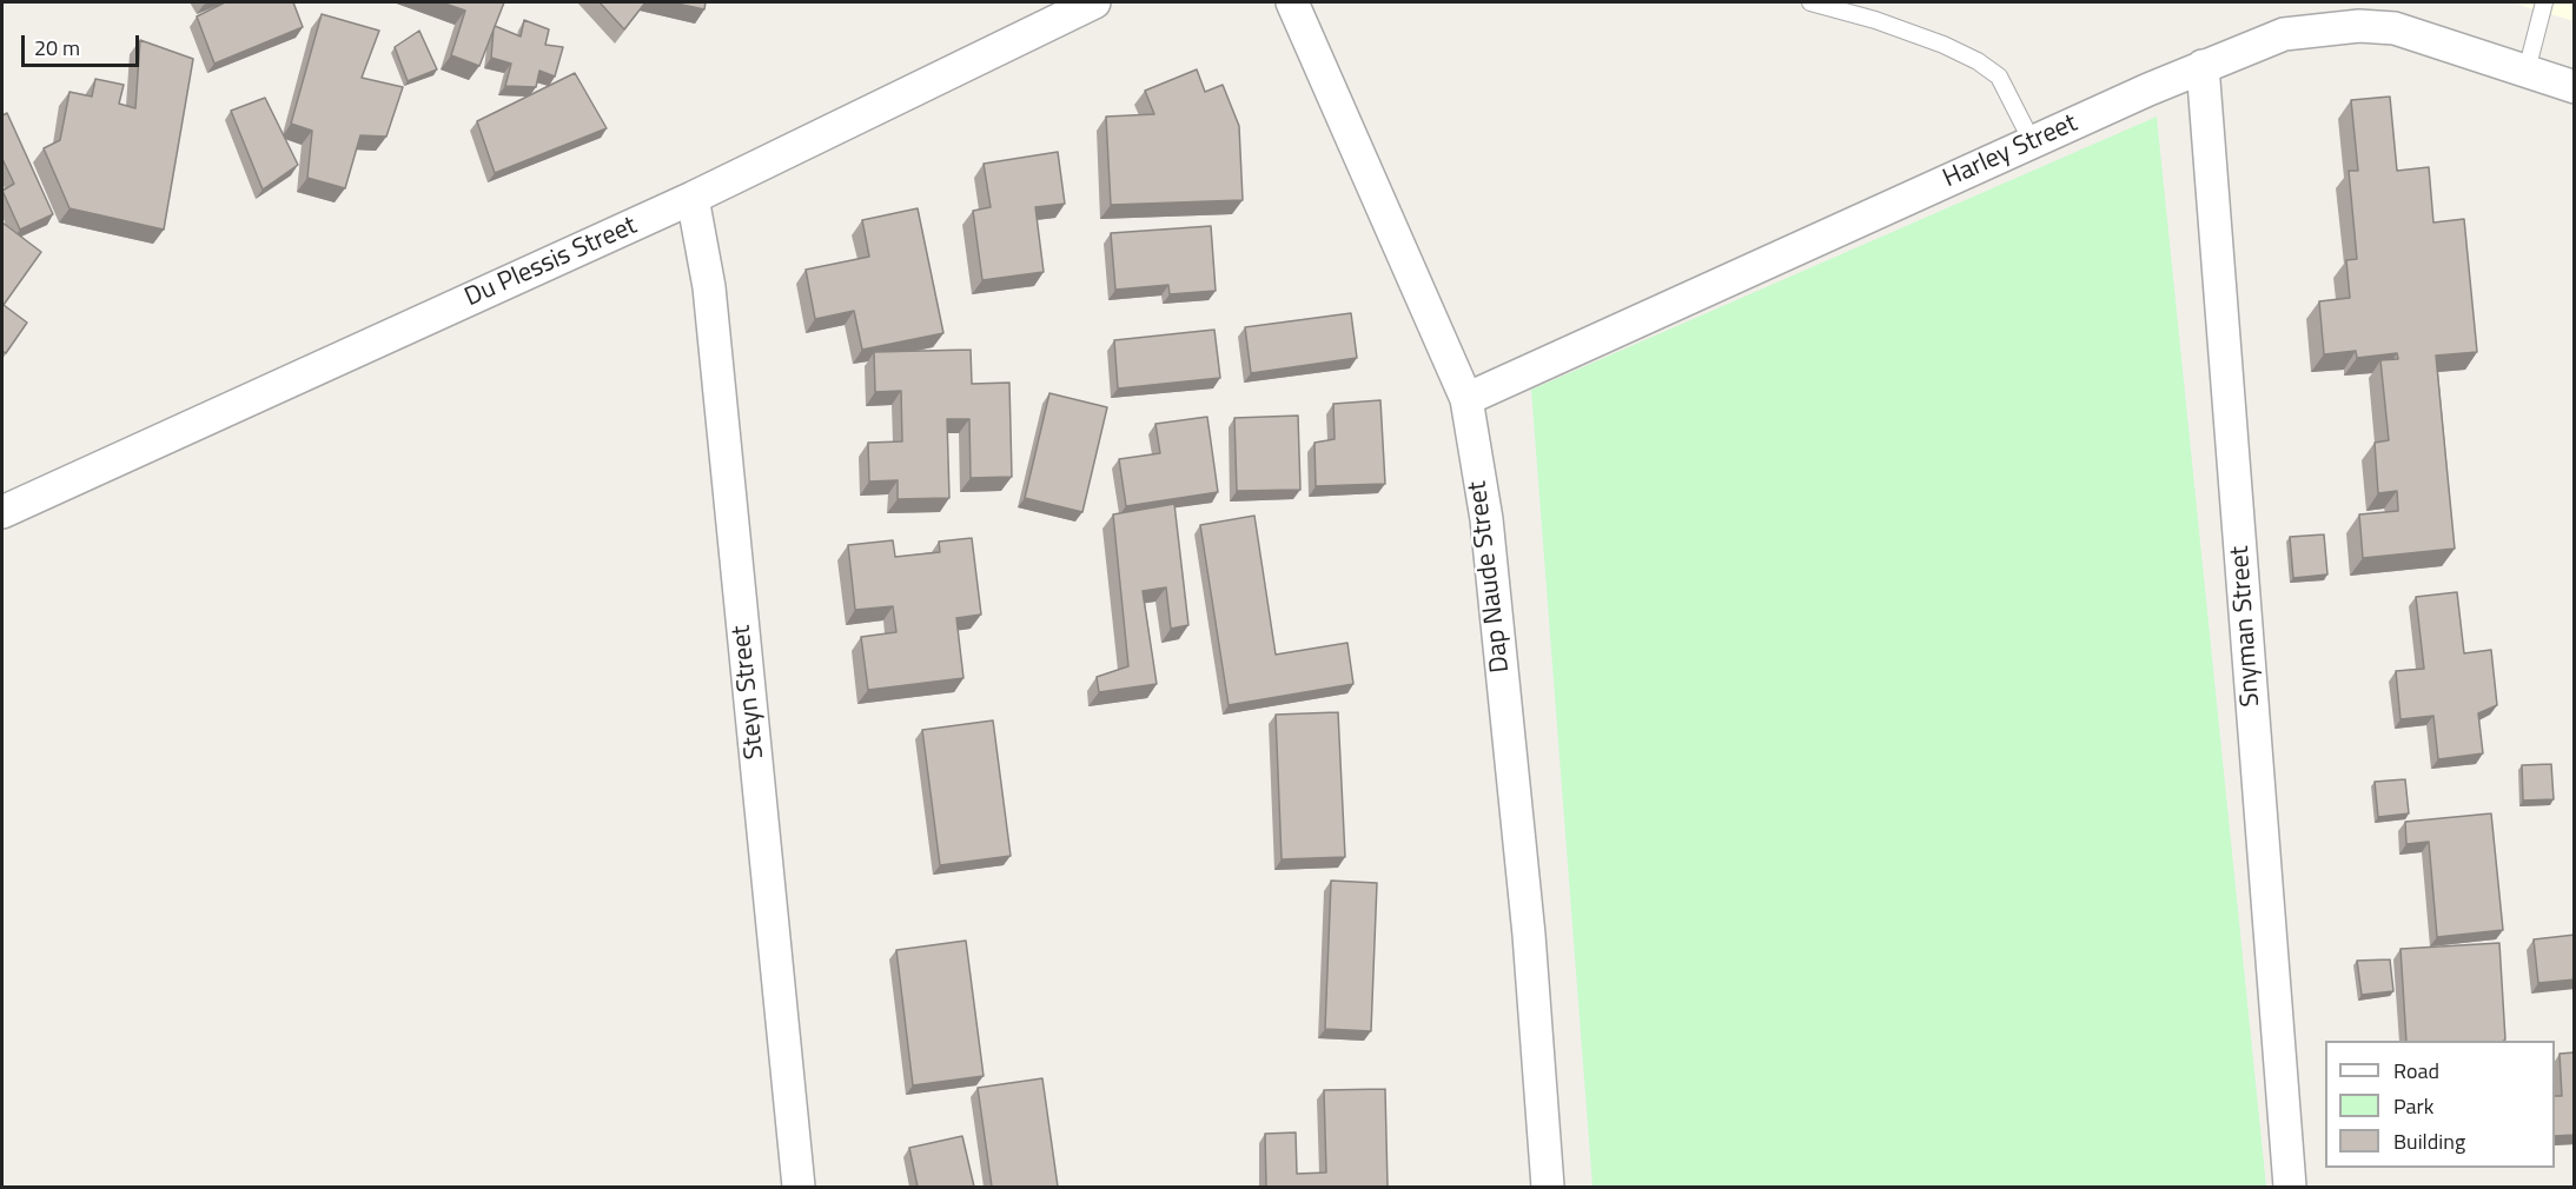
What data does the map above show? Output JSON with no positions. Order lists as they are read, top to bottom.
{
  "streets": {
    "street": [
      "Harley Street",
      "Du Plessis Street",
      "Dap Naude Street",
      "Snyman Street",
      "Steyn Street"
    ]
  },
  "crossings": [
    ["Harley Street", "Dap Naude Street"],
    ["Harley Street", "Snyman Street"],
    ["Du Plessis Street", "Steyn Street"]
  ],
  "legend": ["Road", "Park", "Building"],
  "scale_bar": "20 m"
}
